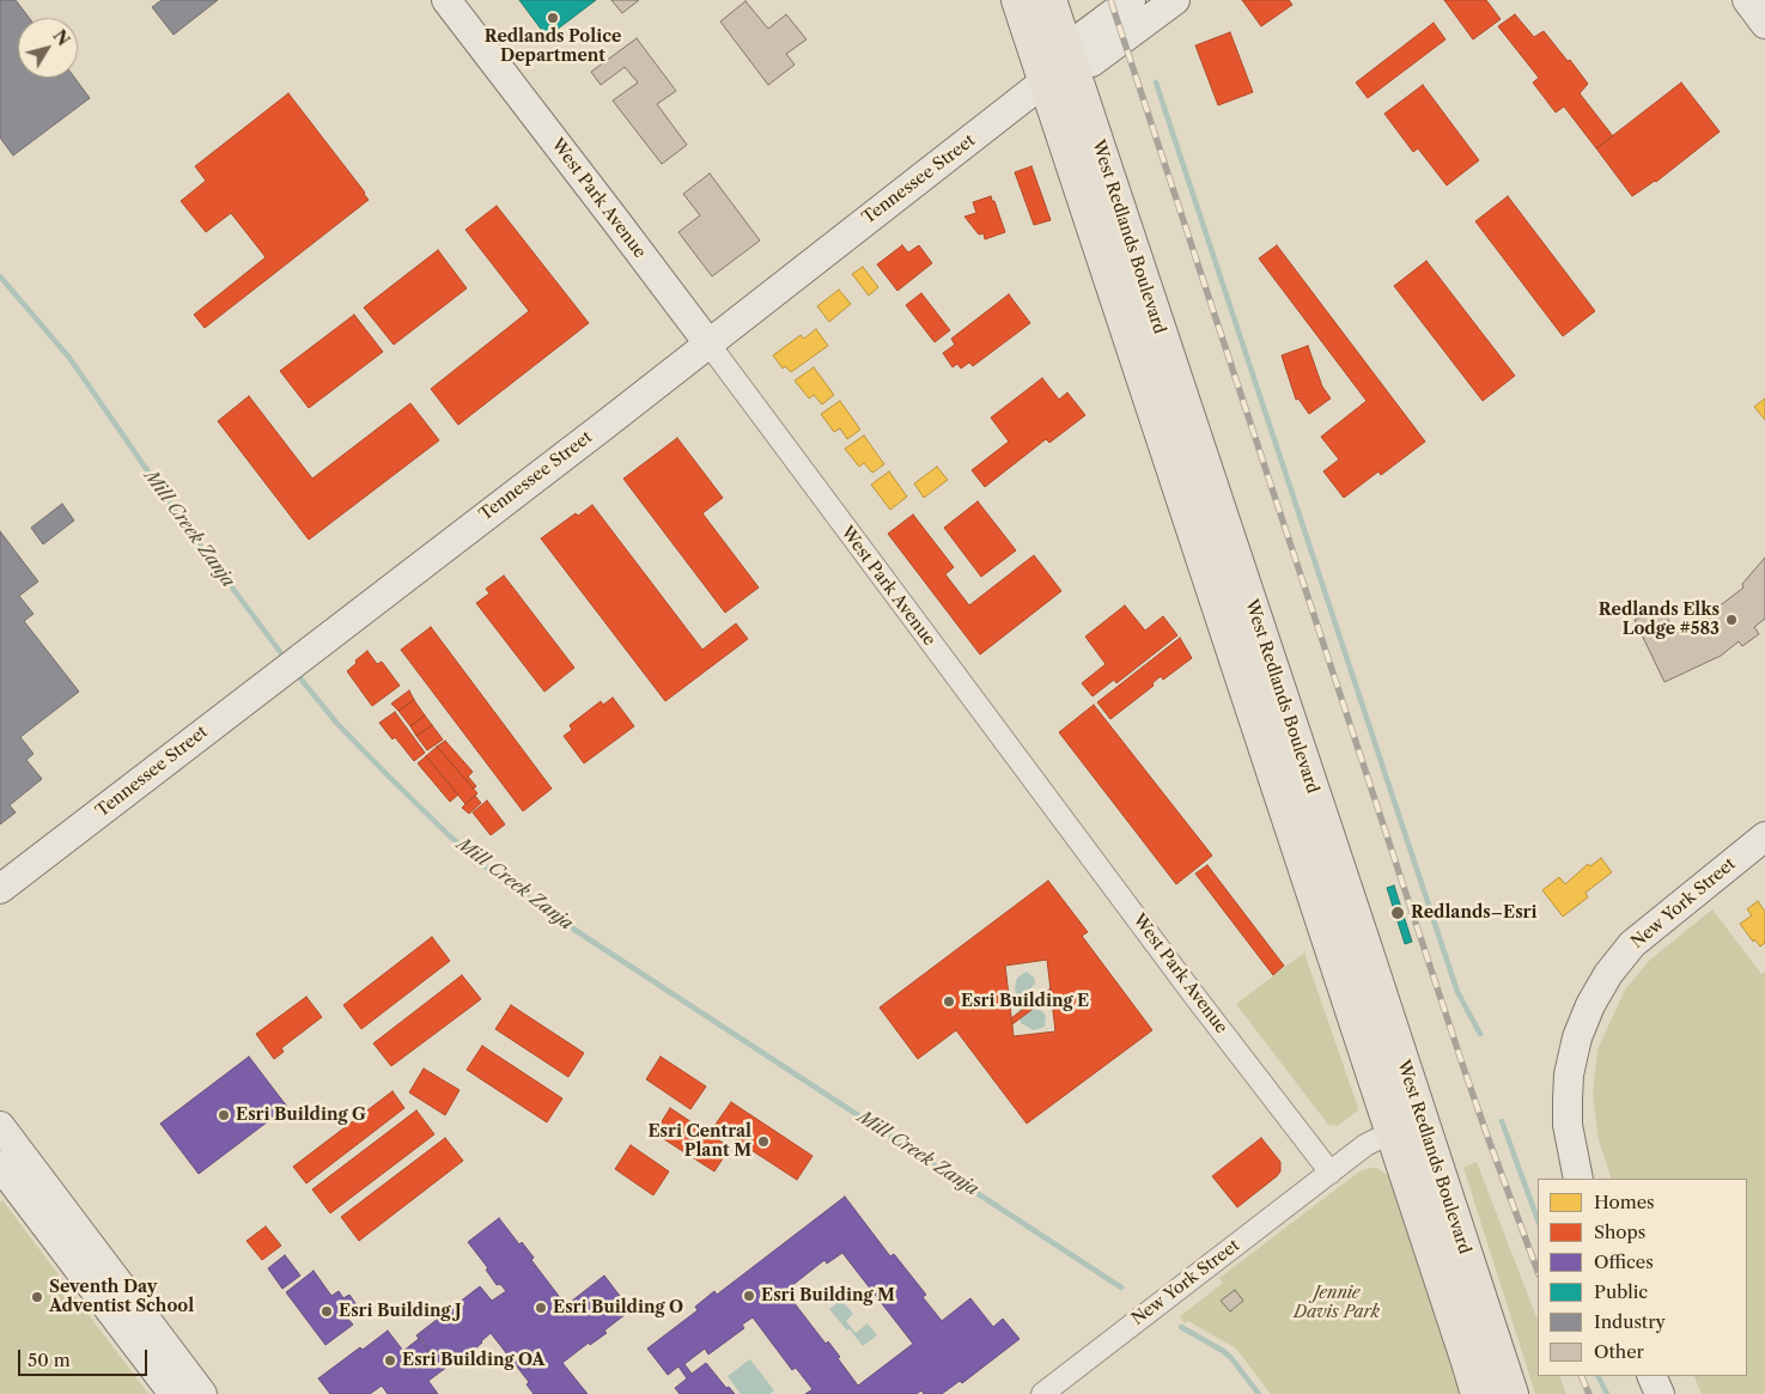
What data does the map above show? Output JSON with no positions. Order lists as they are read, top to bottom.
{
  "streets": {
    "main road": [
      "Tennessee Street",
      "West Park Avenue",
      "West Redlands Boulevard",
      "New York Street"
    ]
  },
  "crossings": [
    ["Tennessee Street", "West Park Avenue"],
    ["Tennessee Street", "West Redlands Boulevard"],
    ["West Park Avenue", "New York Street"],
    ["West Redlands Boulevard", "New York Street"]
  ],
  "water": ["Mill Creek Zanja"],
  "parks": ["Jennie Davis Park"],
  "places": [
    "Redlands Police Department",
    "Redlands Elks Lodge #583",
    "Redlands–Esri",
    "Esri Building E",
    "Esri Building G",
    "Esri Central Plant M",
    "Esri Building M",
    "Seventh Day Adventist School",
    "Esri Building O",
    "Esri Building J",
    "Esri Building OA"
  ],
  "legend": [
    "Homes",
    "Shops",
    "Offices",
    "Public",
    "Industry",
    "Other"
  ],
  "scale_bar": "50 m",
  "north": "top right"
}
